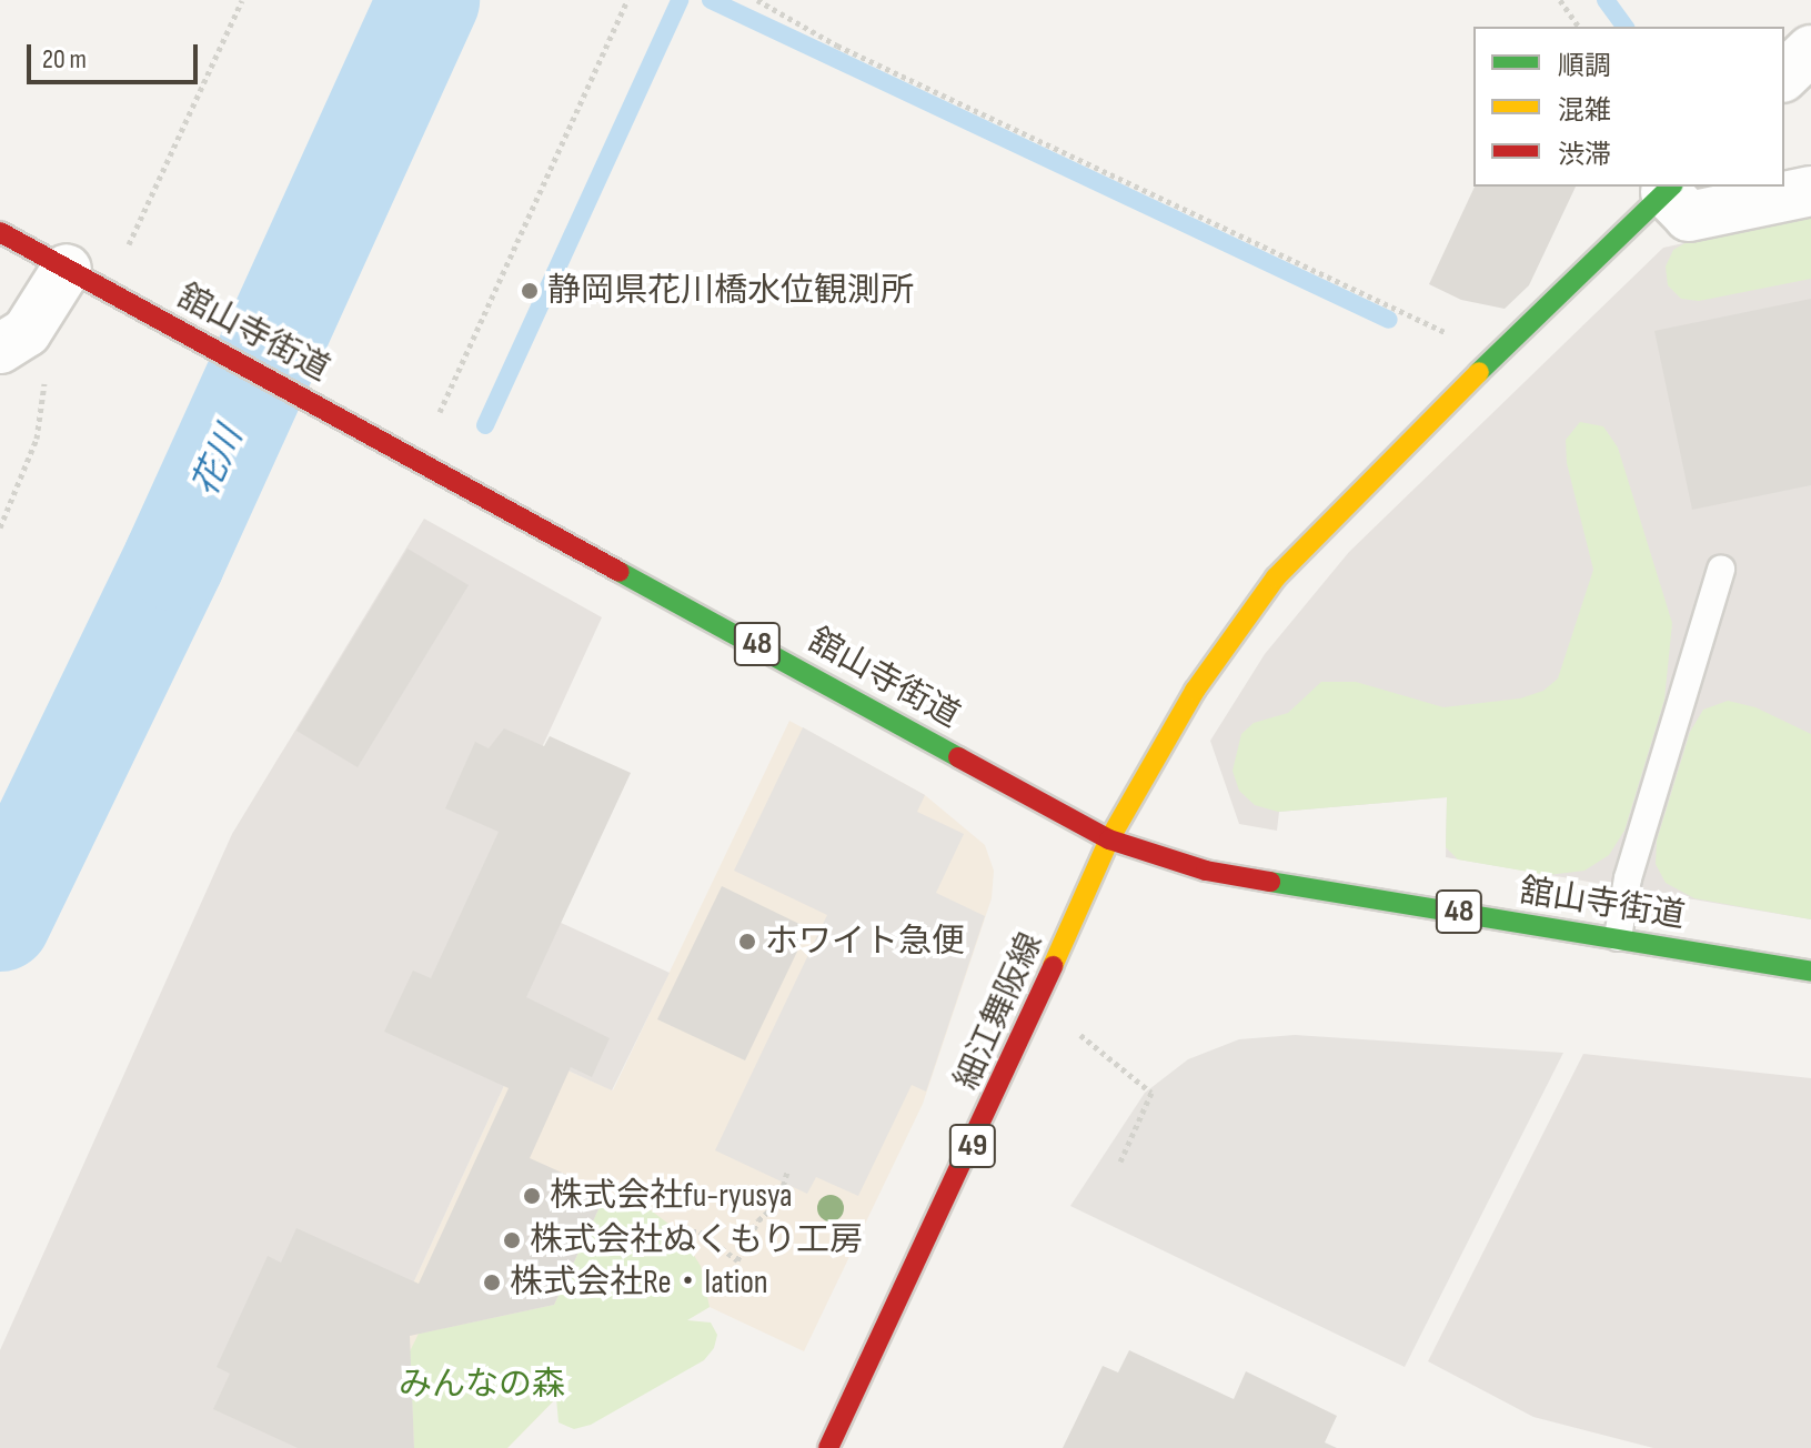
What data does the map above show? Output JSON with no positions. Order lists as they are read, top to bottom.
{
  "streets": {
    "main road": [
      "舘山寺街道",
      "48",
      "細江舞阪線",
      "49"
    ]
  },
  "crossings": [
    ["舘山寺街道", "細江舞阪線"]
  ],
  "water": ["花川"],
  "parks": ["みんなの森"],
  "places": [
    "静岡県花川橋水位観測所",
    "ホワイト急便",
    "株式会社fu-ryusya",
    "株式会社ぬくもり工房",
    "株式会社Re・lation"
  ],
  "legend": ["順調", "混雑", "渋滞"],
  "scale_bar": "20 m"
}
